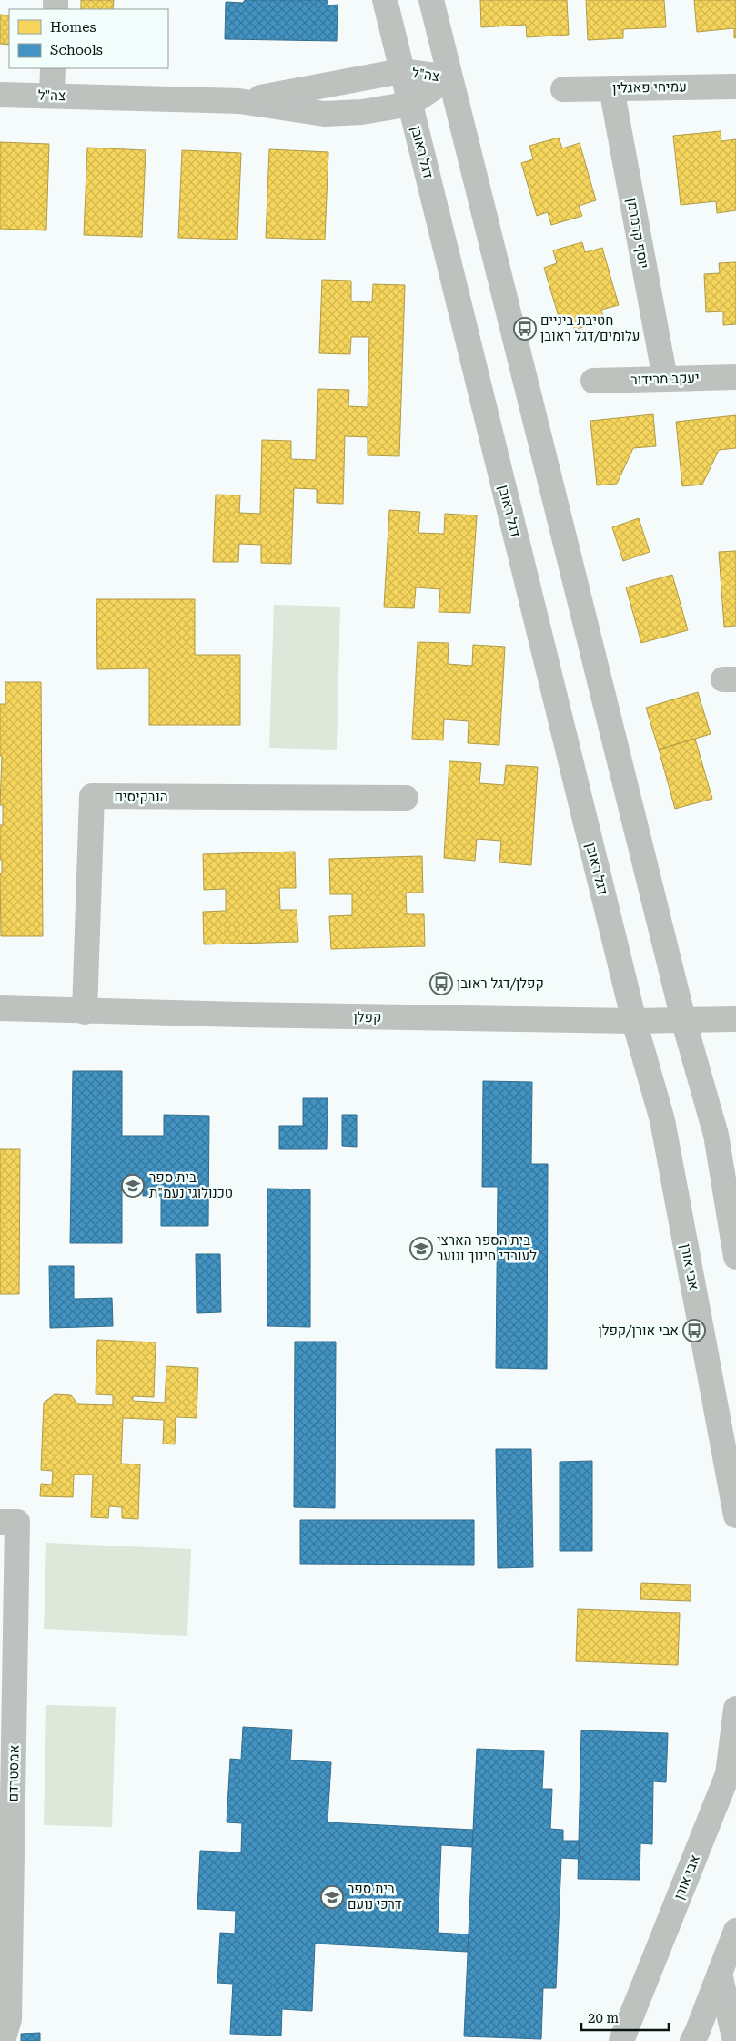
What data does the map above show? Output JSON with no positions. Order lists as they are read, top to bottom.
{
  "streets": {
    "street": [
      "צה\"ל",
      "עמיחי פאגלין",
      "דגל ראובן",
      "יוסף קרמרמן",
      "יעקב מרידור",
      "הנרקיסים",
      "קפלן",
      "אבי אורן",
      "אמסטרדם"
    ]
  },
  "crossings": [
    ["צה\"ל", "דגל ראובן"],
    ["עמיחי פאגלין", "יוסף קרמרמן"],
    ["דגל ראובן", "קפלן"],
    ["דגל ראובן", "אבי אורן"],
    ["יוסף קרמרמן", "יעקב מרידור"],
    ["הנרקיסים", "קפלן"],
    ["קפלן", "אבי אורן"]
  ],
  "places": {
    "bus stop": ["חטיבת ביניים עלומים/דגל ראובן", "קפלן/דגל ראובן", "אבי אורן/קפלן"],
    "school or university": ["בית ספר טכנולוגי נעמ\"ת", "בית הספר הארצי לעובדי חינוך ונוער", "בית ספר דרכי נועם"]
  },
  "legend": ["Homes", "Schools"],
  "scale_bar": "20 m"
}
